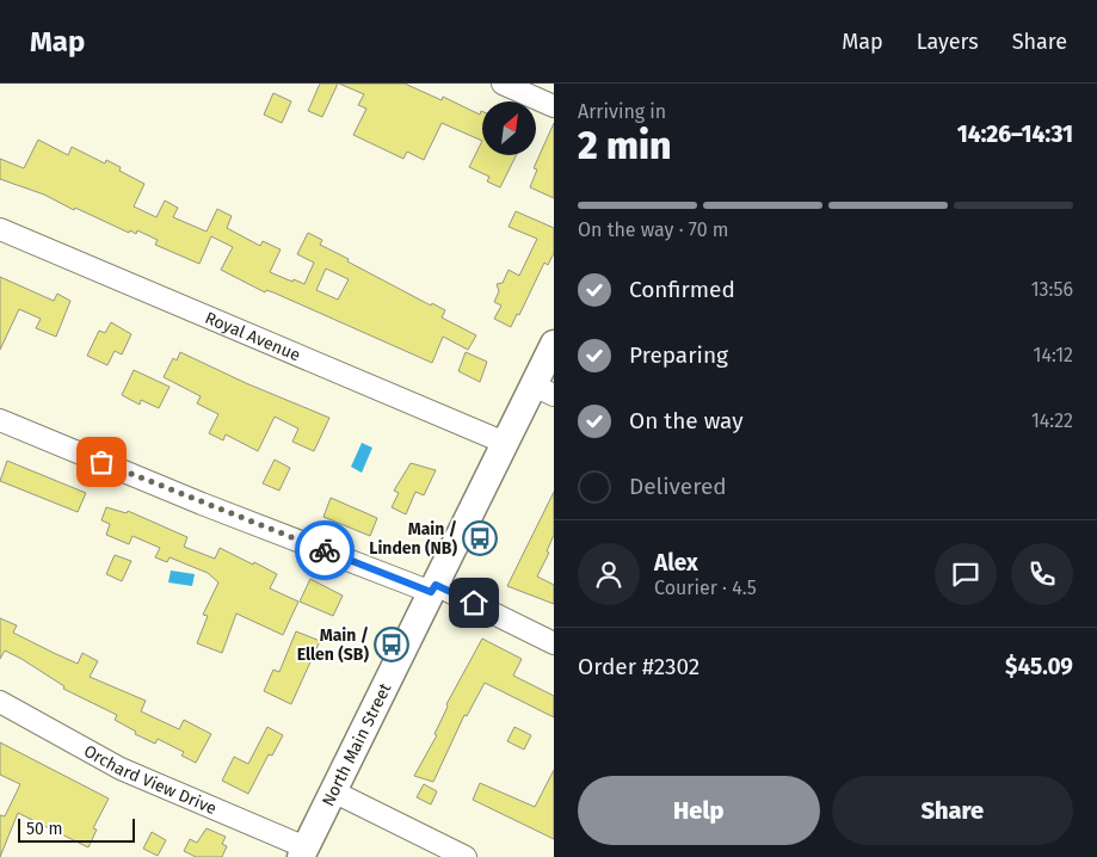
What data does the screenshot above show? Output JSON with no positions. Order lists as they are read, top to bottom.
{
  "streets": {
    "main road": ["North Main Street"],
    "street": ["Royal Avenue", "Orchard View Drive"]
  },
  "crossings": [
    ["Royal Avenue", "North Main Street"],
    ["North Main Street", "Orchard View Drive"]
  ],
  "places": {
    "bus stop": ["Main / Linden (NB)", "Main / Ellen (SB)"]
  },
  "scale_bar": "50 m",
  "north": "top right",
  "page": {
    "header": "Map",
    "nav": ["Map", "Layers", "Share"],
    "heading": ["2 min", "Arriving in", "14:26–14:31"],
    "panel": [
      "Alex",
      "Courier · 4.5",
      "Order #2302",
      "$45.09"
    ],
    "bar": "On the way · 70 m",
    "list": [
      ["Confirmed", "13:56"],
      ["Preparing", "14:12"],
      ["On the way", "14:22"],
      "Delivered"
    ],
    "buttons": ["Help", "Share"],
    "scale": "50 m"
  }
}
